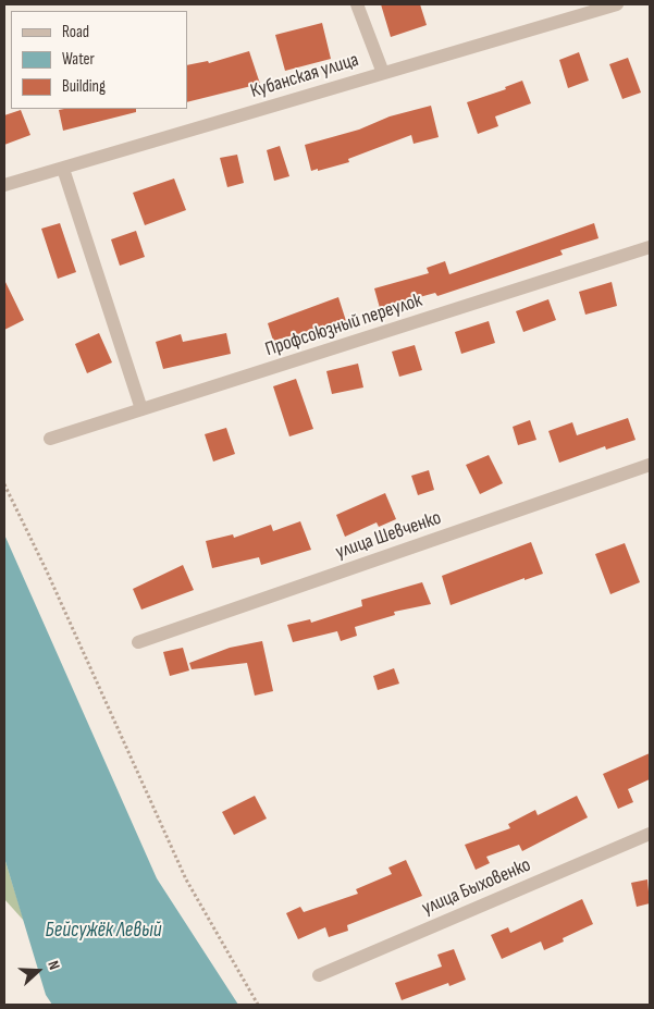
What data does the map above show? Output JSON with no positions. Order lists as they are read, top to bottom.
{
  "streets": {
    "street": [
      "Кубанская улица",
      "Профсоюзный переулок",
      "улица Шевченко",
      "улица Быховенко"
    ]
  },
  "water": ["Бейсужёк Левый"],
  "legend": ["Road", "Water", "Building"],
  "north": "right"
}
